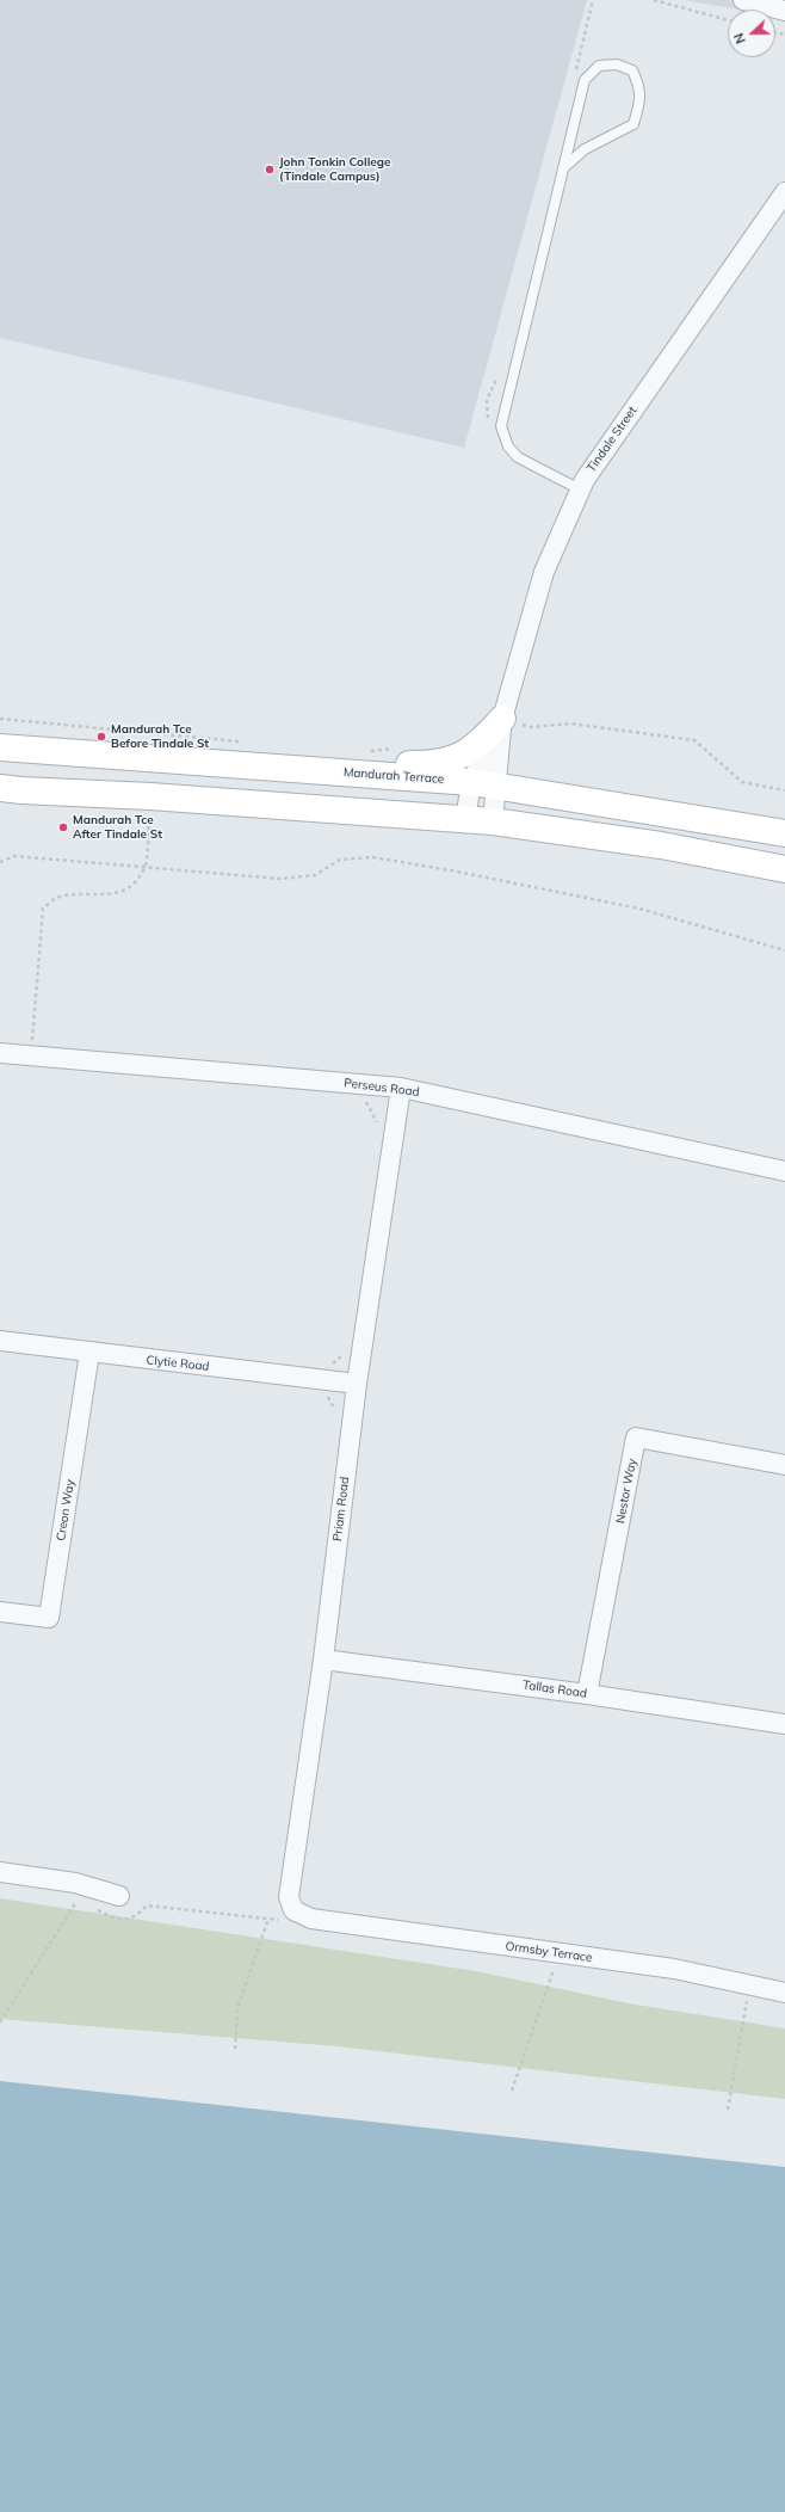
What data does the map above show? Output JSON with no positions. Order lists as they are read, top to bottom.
{
  "streets": {
    "main road": ["Mandurah Terrace"],
    "street": [
      "Tindale Street",
      "Perseus Road",
      "Clytie Road",
      "Nestor Way",
      "Priam Road",
      "Creon Way",
      "Tallas Road",
      "Ormsby Terrace"
    ]
  },
  "crossings": [
    ["Tindale Street", "Mandurah Terrace"],
    ["Perseus Road", "Priam Road"],
    ["Clytie Road", "Priam Road"],
    ["Clytie Road", "Creon Way"],
    ["Nestor Way", "Tallas Road"],
    ["Priam Road", "Tallas Road"],
    ["Priam Road", "Ormsby Terrace"]
  ],
  "places": ["John Tonkin College (Tindale Campus)", "Mandurah Tce Before Tindale St", "Mandurah Tce After Tindale St"],
  "north": "left"
}
